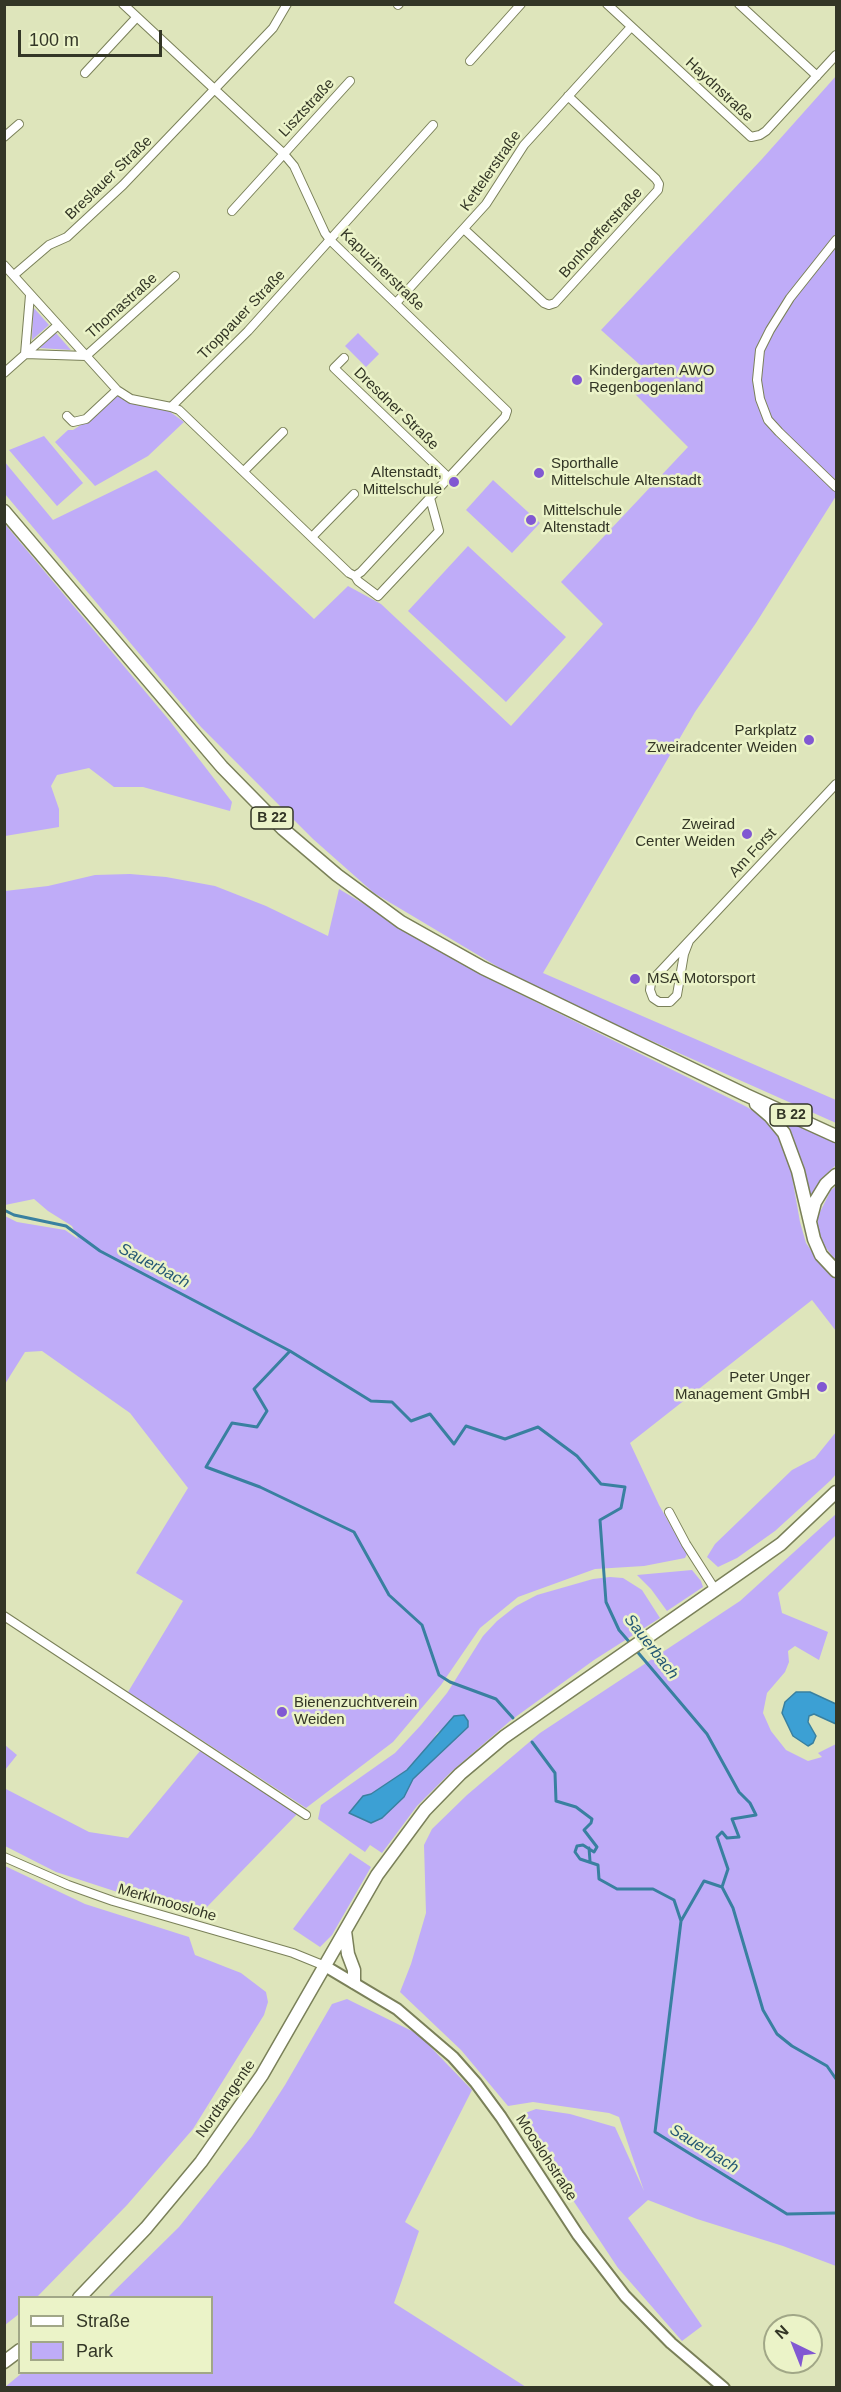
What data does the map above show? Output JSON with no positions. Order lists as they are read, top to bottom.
{
  "streets": {
    "main road": ["B 22", "Nordtangente"],
    "street": [
      "Haydnstraße",
      "Lisztstraße",
      "Kettelerstraße",
      "Breslauer Straße",
      "Bonhoefferstraße",
      "Kapuzinerstraße",
      "Thomastraße",
      "Troppauer Straße",
      "Dresdner Straße",
      "Am Forst",
      "Merklmooslohe",
      "Mooslohstraße"
    ]
  },
  "crossings": [
    ["Haydnstraße", "Kettelerstraße"],
    ["Lisztstraße", "Kapuzinerstraße"],
    ["Kettelerstraße", "Bonhoefferstraße"],
    ["Kettelerstraße", "Kapuzinerstraße"],
    ["Breslauer Straße", "Kapuzinerstraße"],
    ["Kapuzinerstraße", "Troppauer Straße"],
    ["Kapuzinerstraße", "Dresdner Straße"],
    ["Merklmooslohe", "Nordtangente"],
    ["Merklmooslohe", "Mooslohstraße"],
    ["Nordtangente", "Mooslohstraße"]
  ],
  "water": ["Sauerbach"],
  "places": [
    "Kindergarten AWO Regenbogenland",
    "Sporthalle Mittelschule Altenstadt",
    "Altenstadt, Mittelschule",
    "Mittelschule Altenstadt",
    "Parkplatz Zweiradcenter Weiden",
    "Zweirad Center Weiden",
    "MSA Motorsport",
    "Peter Unger Management GmbH",
    "Bienenzuchtverein Weiden"
  ],
  "legend": ["Straße", "Park"],
  "scale_bar": "100 m",
  "north": "top left"
}
